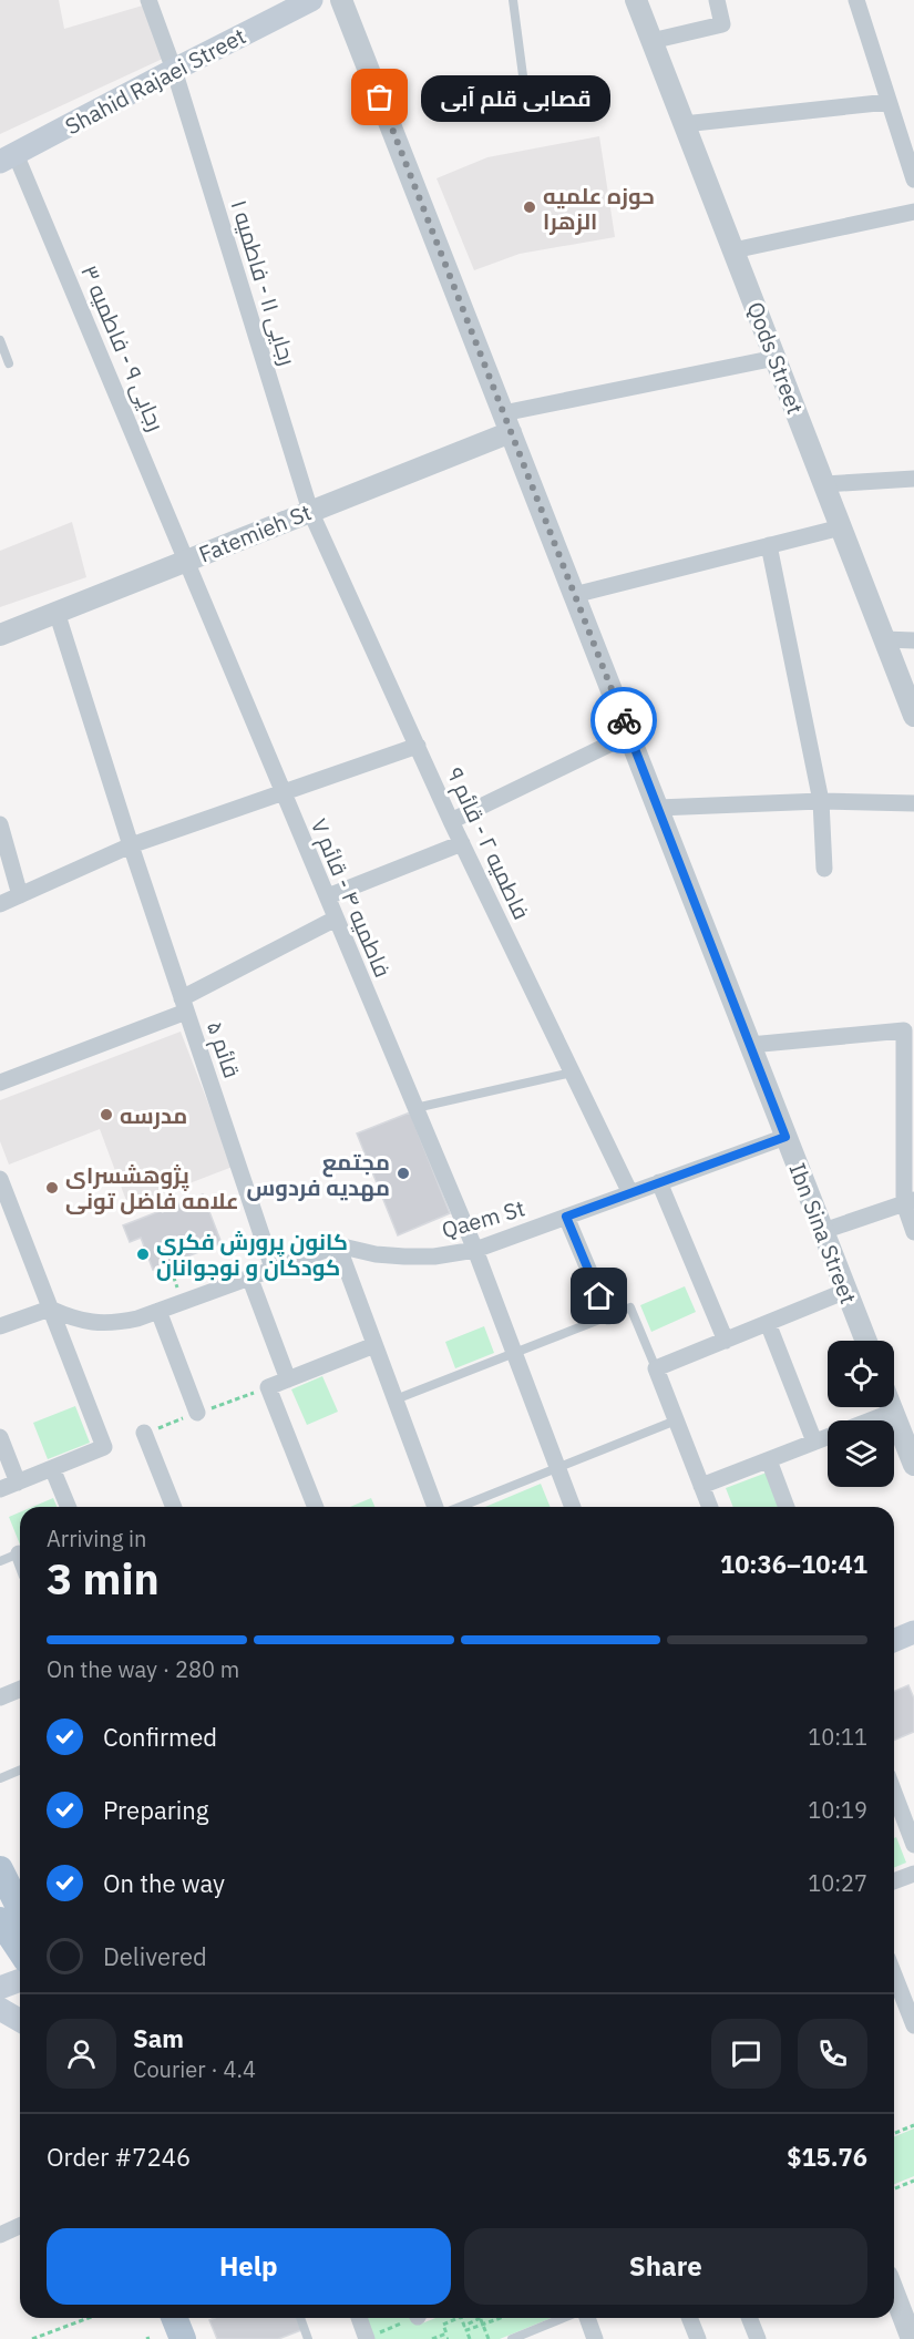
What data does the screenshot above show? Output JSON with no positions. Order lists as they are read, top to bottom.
{
  "streets": {
    "main road": ["Shahid Rajaei Street"],
    "street": [
      "رجایی ۱۱ - فاطمیه ۱",
      "رجایی ۹ - فاطمیه ۳",
      "Qods Street",
      "Fatemieh St",
      "فاطمیه ۲ - قائم ۹",
      "فاطمیه ۴ - قائم ۷",
      "قائم ۵",
      "Qaem St",
      "Ibn Sina Street"
    ]
  },
  "crossings": [
    ["Shahid Rajaei Street", "رجایی ۱۱ - فاطمیه ۱"],
    ["Shahid Rajaei Street", "رجایی ۹ - فاطمیه ۳"],
    ["رجایی ۱۱ - فاطمیه ۱", "Fatemieh St"],
    ["رجایی ۱۱ - فاطمیه ۱", "فاطمیه ۲ - قائم ۹"],
    ["رجایی ۹ - فاطمیه ۳", "Fatemieh St"],
    ["رجایی ۹ - فاطمیه ۳", "فاطمیه ۴ - قائم ۷"],
    ["Fatemieh St", "فاطمیه ۲ - قائم ۹"],
    ["Fatemieh St", "فاطمیه ۴ - قائم ۷"],
    ["Fatemieh St", "قائم ۵"],
    ["Fatemieh St", "Ibn Sina Street"],
    ["فاطمیه ۲ - قائم ۹", "Qaem St"],
    ["فاطمیه ۴ - قائم ۷", "Qaem St"],
    ["Qaem St", "Ibn Sina Street"]
  ],
  "places": [
    "قصابی قلم آبی",
    "حوزه علمیه الزهرا",
    "مدرسه",
    "مجتمع مهدیه فردوس",
    "پژوهشسرای علامه فاضل تونی",
    "کانون پرورش فکری کودکان و نوجوانان"
  ],
  "page": {
    "bubble": "قصابی قلم آبی",
    "heading": ["3 min", "Arriving in", "10:36–10:41"],
    "panel": [
      "Sam",
      "Courier · 4.4",
      "Order #7246",
      "$15.76"
    ],
    "bar": "On the way · 280 m",
    "list": [
      ["Confirmed", "10:11"],
      ["Preparing", "10:19"],
      ["On the way", "10:27"],
      "Delivered"
    ],
    "buttons": ["Help", "Share"]
  }
}
